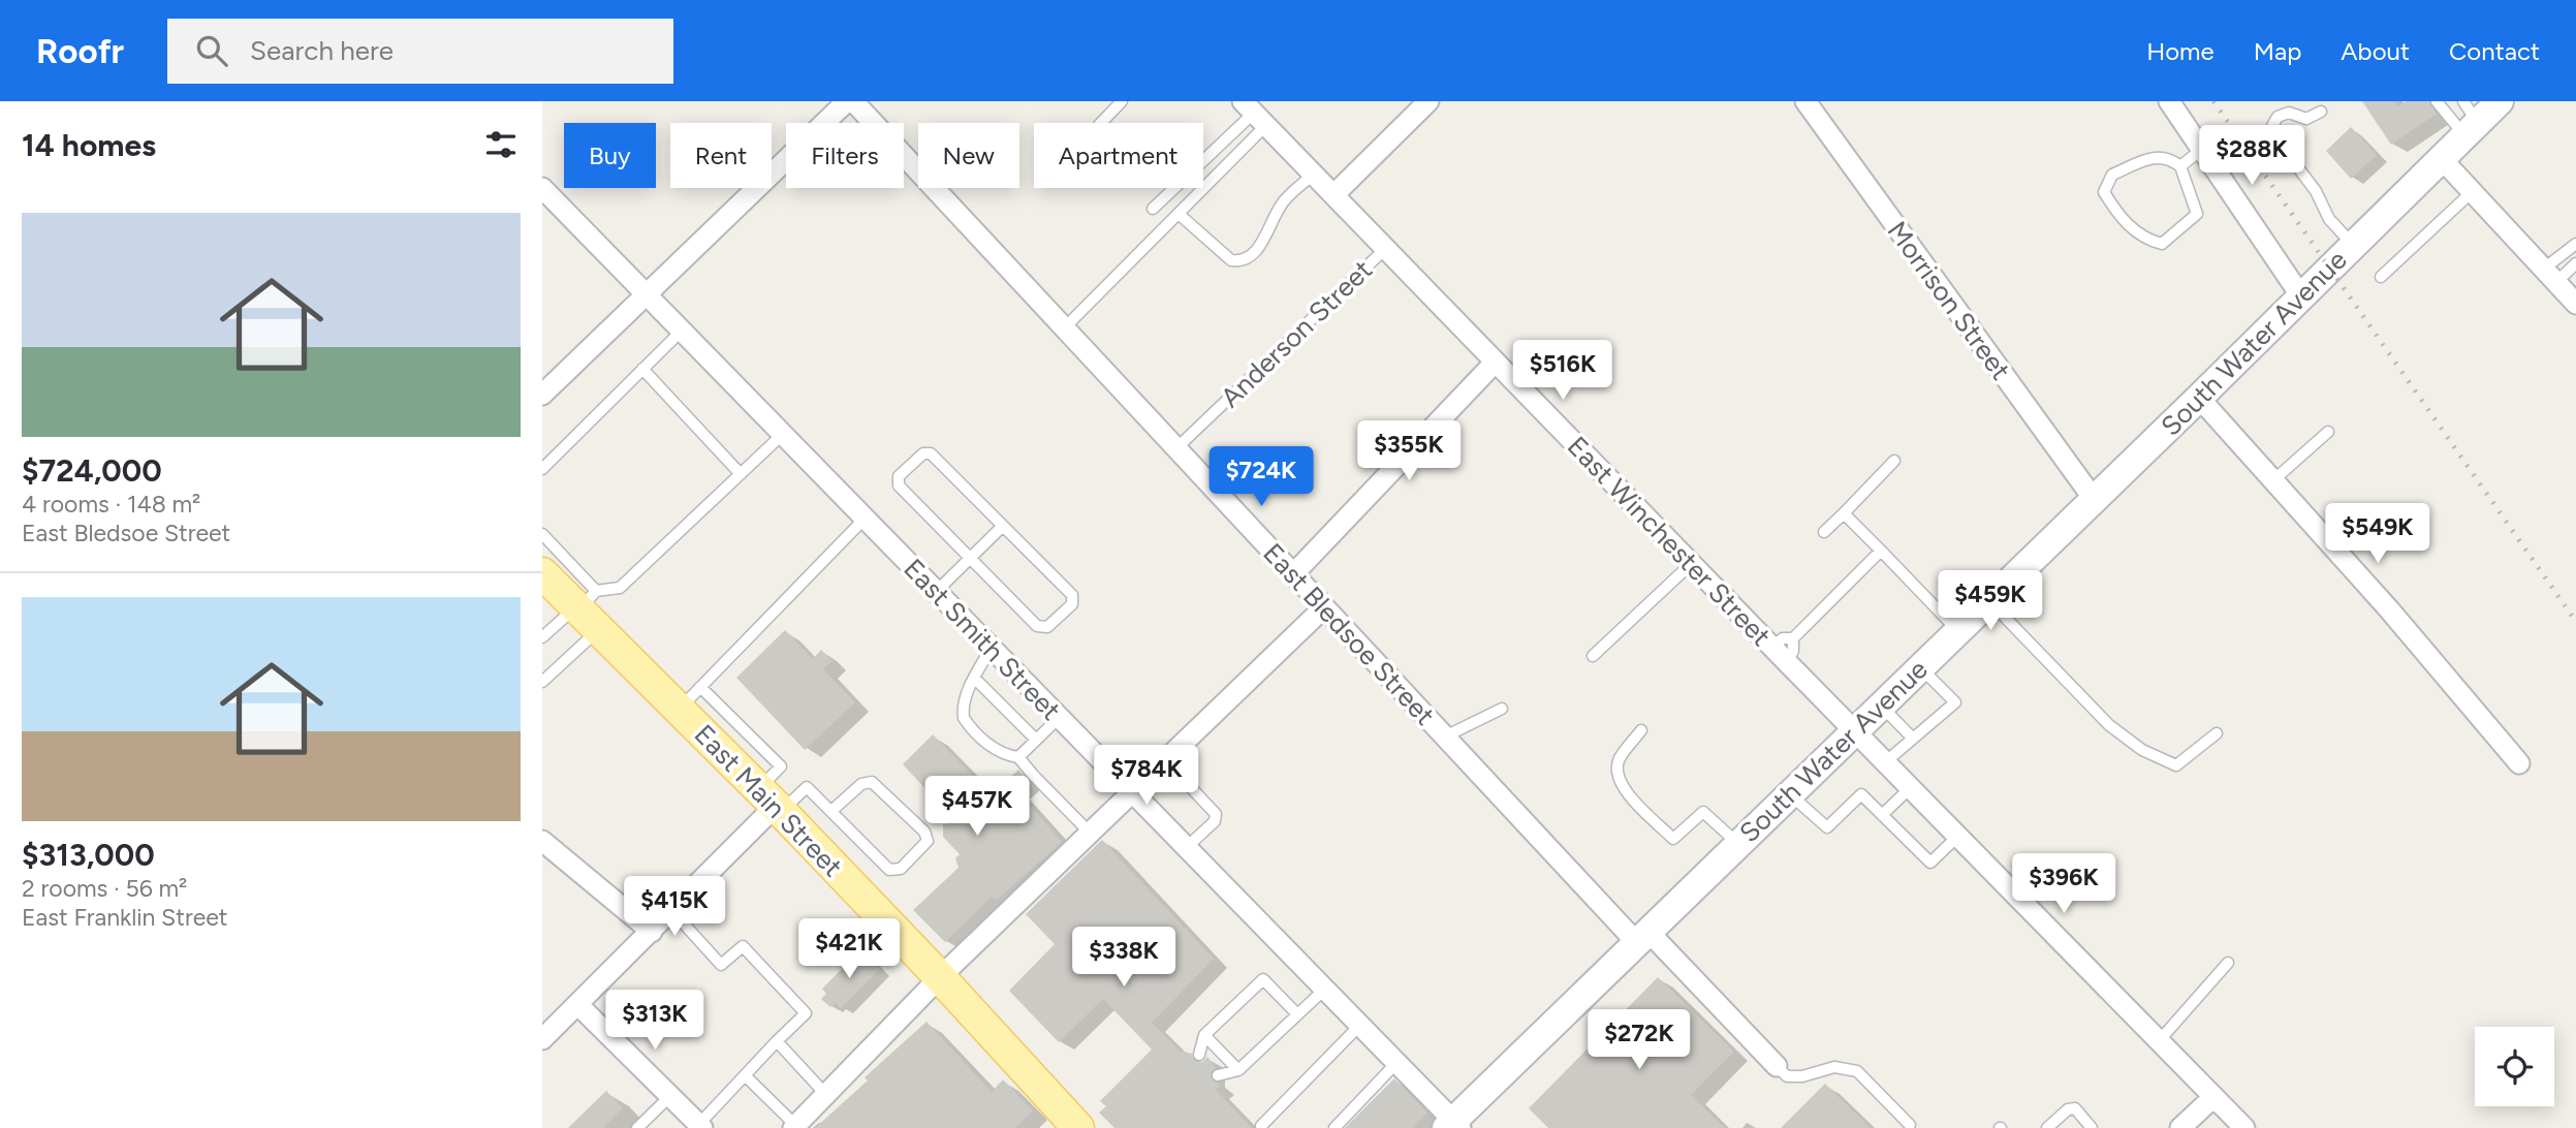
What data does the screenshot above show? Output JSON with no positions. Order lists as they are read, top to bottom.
{
  "streets": {
    "main road": ["South Water Avenue", "East Main Street"],
    "street": [
      "Morrison Street",
      "East Winchester Street",
      "East Bledsoe Street",
      "East Smith Street"
    ],
    "lane": ["Anderson Street"]
  },
  "crossings": [
    ["Morrison Street", "South Water Avenue"],
    ["Anderson Street", "East Winchester Street"],
    ["Anderson Street", "East Bledsoe Street"],
    ["South Water Avenue", "East Winchester Street"],
    ["South Water Avenue", "East Bledsoe Street"],
    ["South Water Avenue", "East Smith Street"]
  ],
  "page": {
    "header": "Roofr",
    "search": "Search here",
    "nav": [
      "Home",
      "Map",
      "About",
      "Contact"
    ],
    "heading": "14 homes",
    "chip": [
      "Buy",
      "Rent",
      "Filters",
      "New",
      "Apartment"
    ],
    "price": [
      "$288K",
      "$516K",
      "$355K",
      "$724K",
      "$549K",
      "$459K",
      "$784K",
      "$457K",
      "$396K",
      "$415K",
      "$421K",
      "$338K",
      "$313K",
      "$272K"
    ],
    "list": [
      {
        "name": "$724,000",
        "note": "4 rooms · 148 m² · East Bledsoe Street"
      },
      {
        "name": "$313,000",
        "note": "2 rooms · 56 m² · East Franklin Street"
      }
    ]
  }
}
